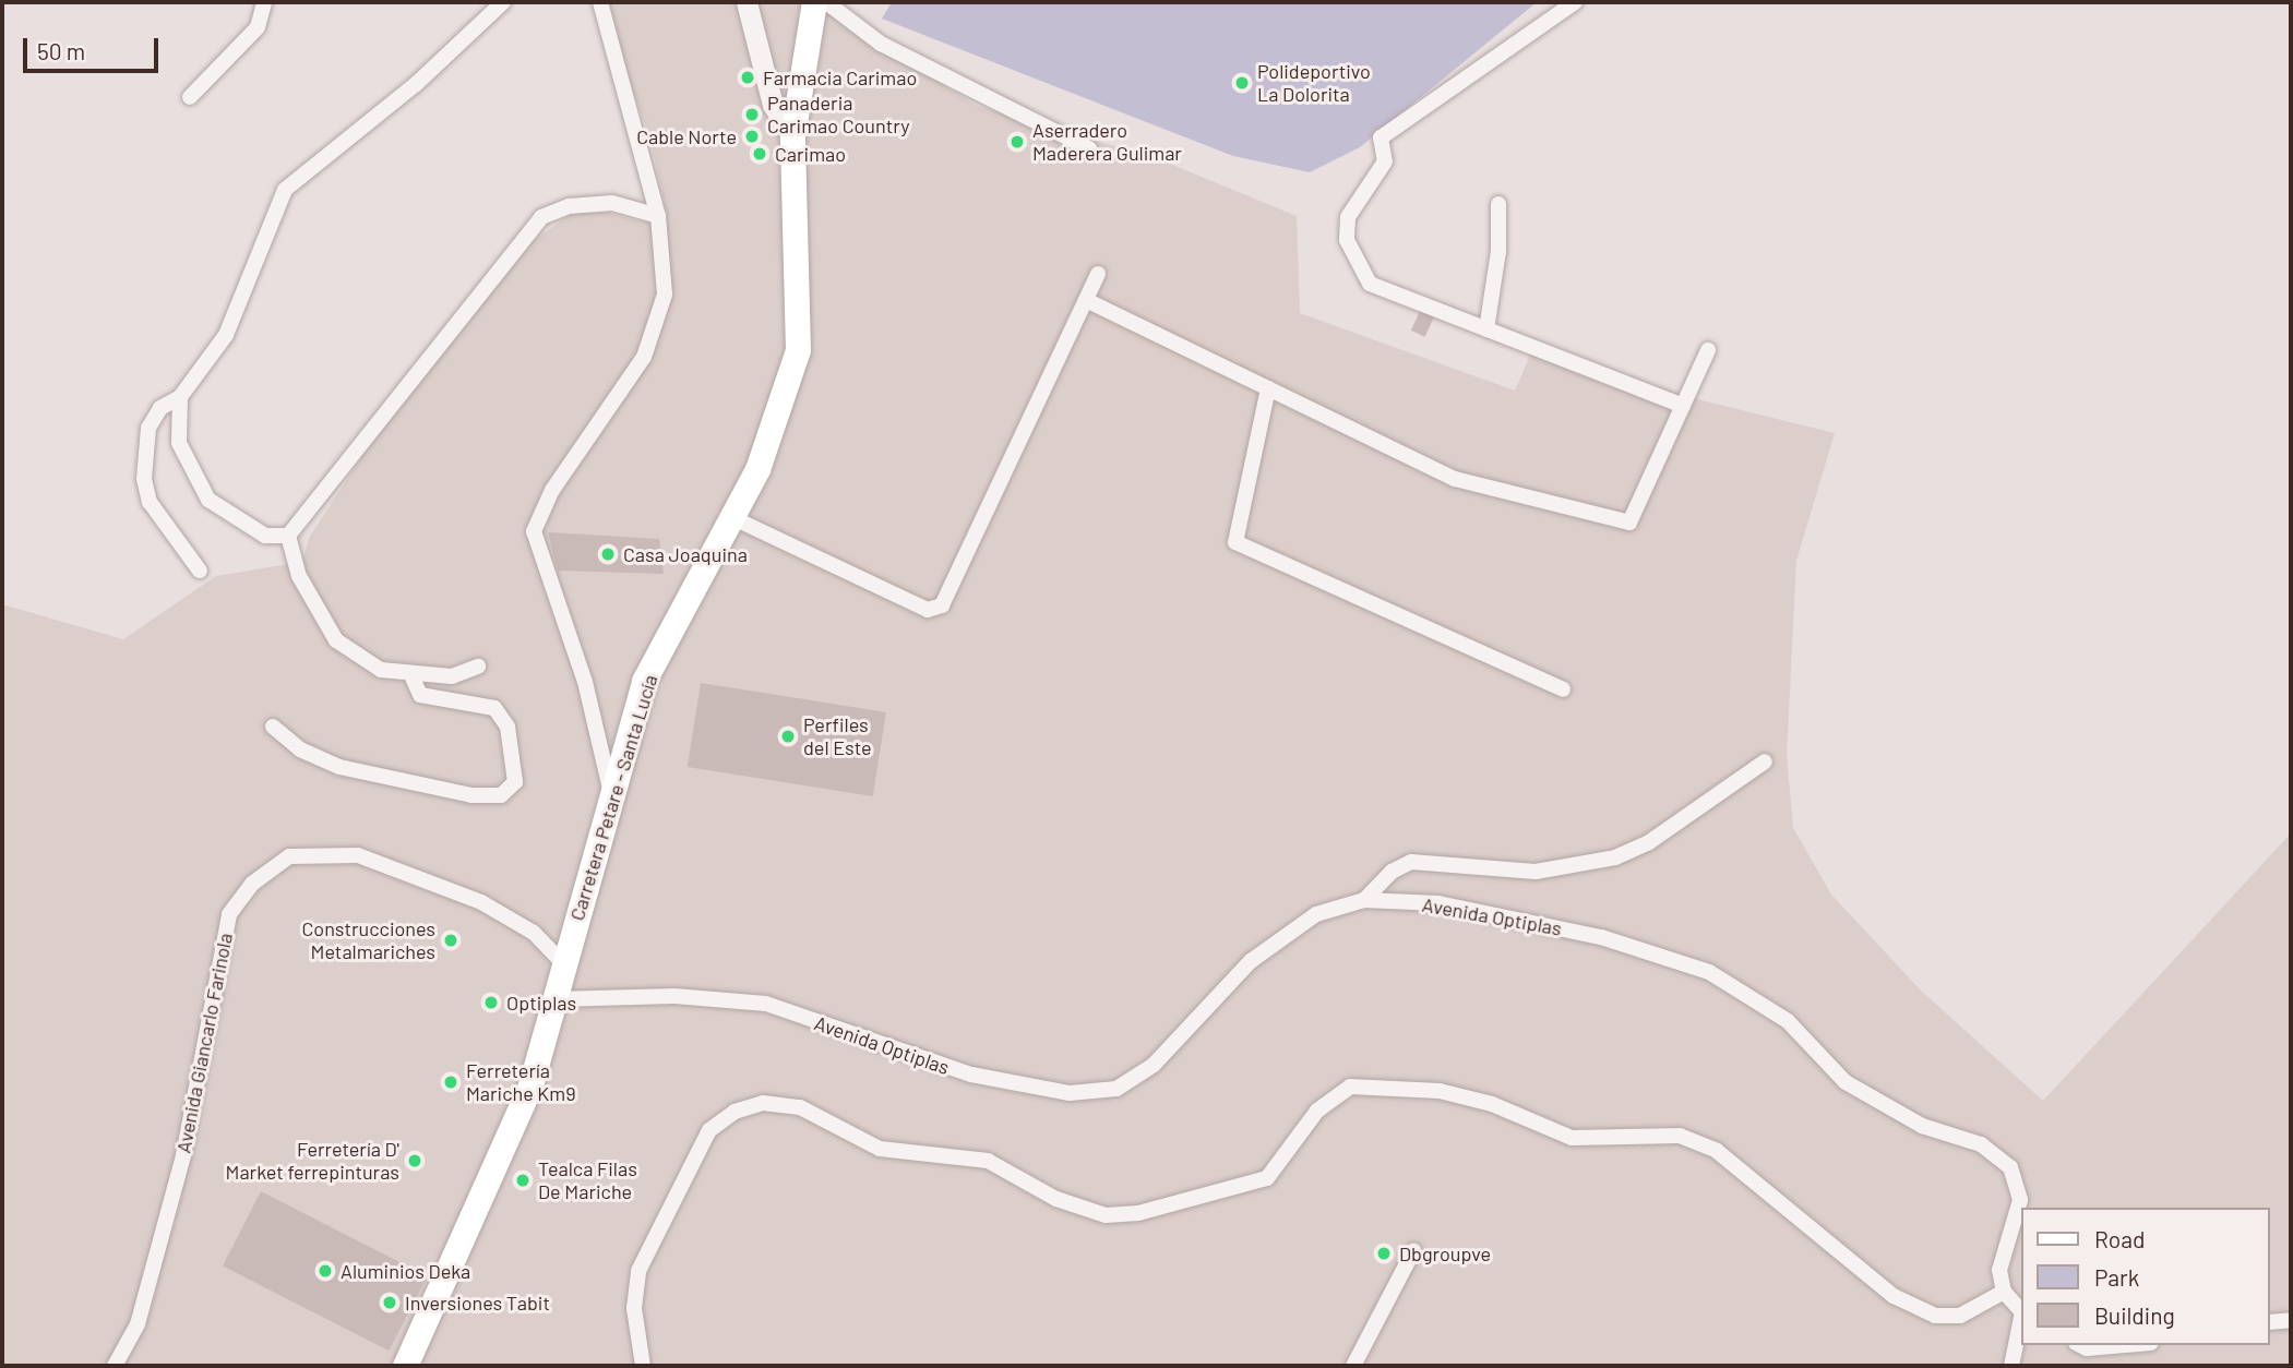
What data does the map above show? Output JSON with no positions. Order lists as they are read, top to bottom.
{
  "streets": {
    "main road": ["Carretera Petare - Santa Lucía"],
    "street": ["Avenida Optiplas", "Avenida Giancarlo Farinola"]
  },
  "crossings": [
    ["Carretera Petare - Santa Lucía", "Avenida Optiplas"],
    ["Carretera Petare - Santa Lucía", "Avenida Giancarlo Farinola"]
  ],
  "places": [
    "Farmacia Carimao",
    "Polideportivo La Dolorita",
    "Panaderia Carimao Country",
    "Cable Norte",
    "Aserradero Maderera Gulimar",
    "Carimao",
    "Casa Joaquina",
    "Perfiles del Este",
    "Construcciones Metalmariches",
    "Optiplas",
    "Ferretería Mariche Km9",
    "Ferretería D' Market ferrepinturas",
    "Tealca Filas De Mariche",
    "Dbgroupve",
    "Aluminios Deka",
    "Inversiones Tabit"
  ],
  "legend": ["Road", "Park", "Building"],
  "scale_bar": "50 m"
}
